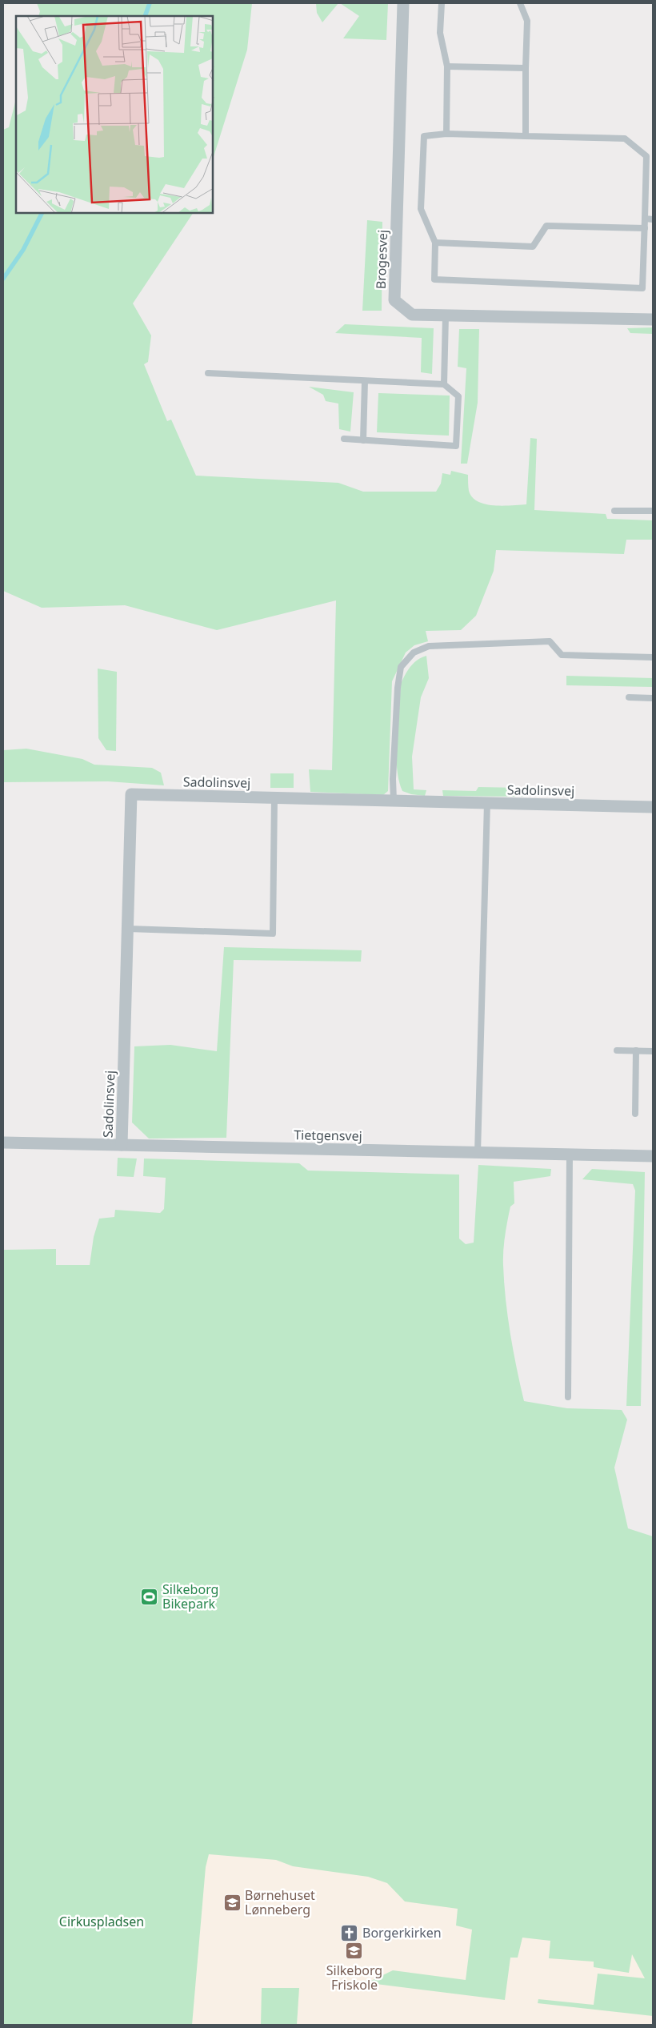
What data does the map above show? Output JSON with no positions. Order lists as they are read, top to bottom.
{
  "streets": {
    "street": ["Brogesvej", "Sadolinsvej", "Tietgensvej"]
  },
  "crossings": [
    ["Sadolinsvej", "Tietgensvej"]
  ],
  "parks": ["Cirkuspladsen"],
  "places": {
    "sports": ["Silkeborg Bikepark"],
    "school or university": ["Børnehuset Lønneberg", "Silkeborg Friskole"],
    "church": ["Borgerkirken"]
  }
}
